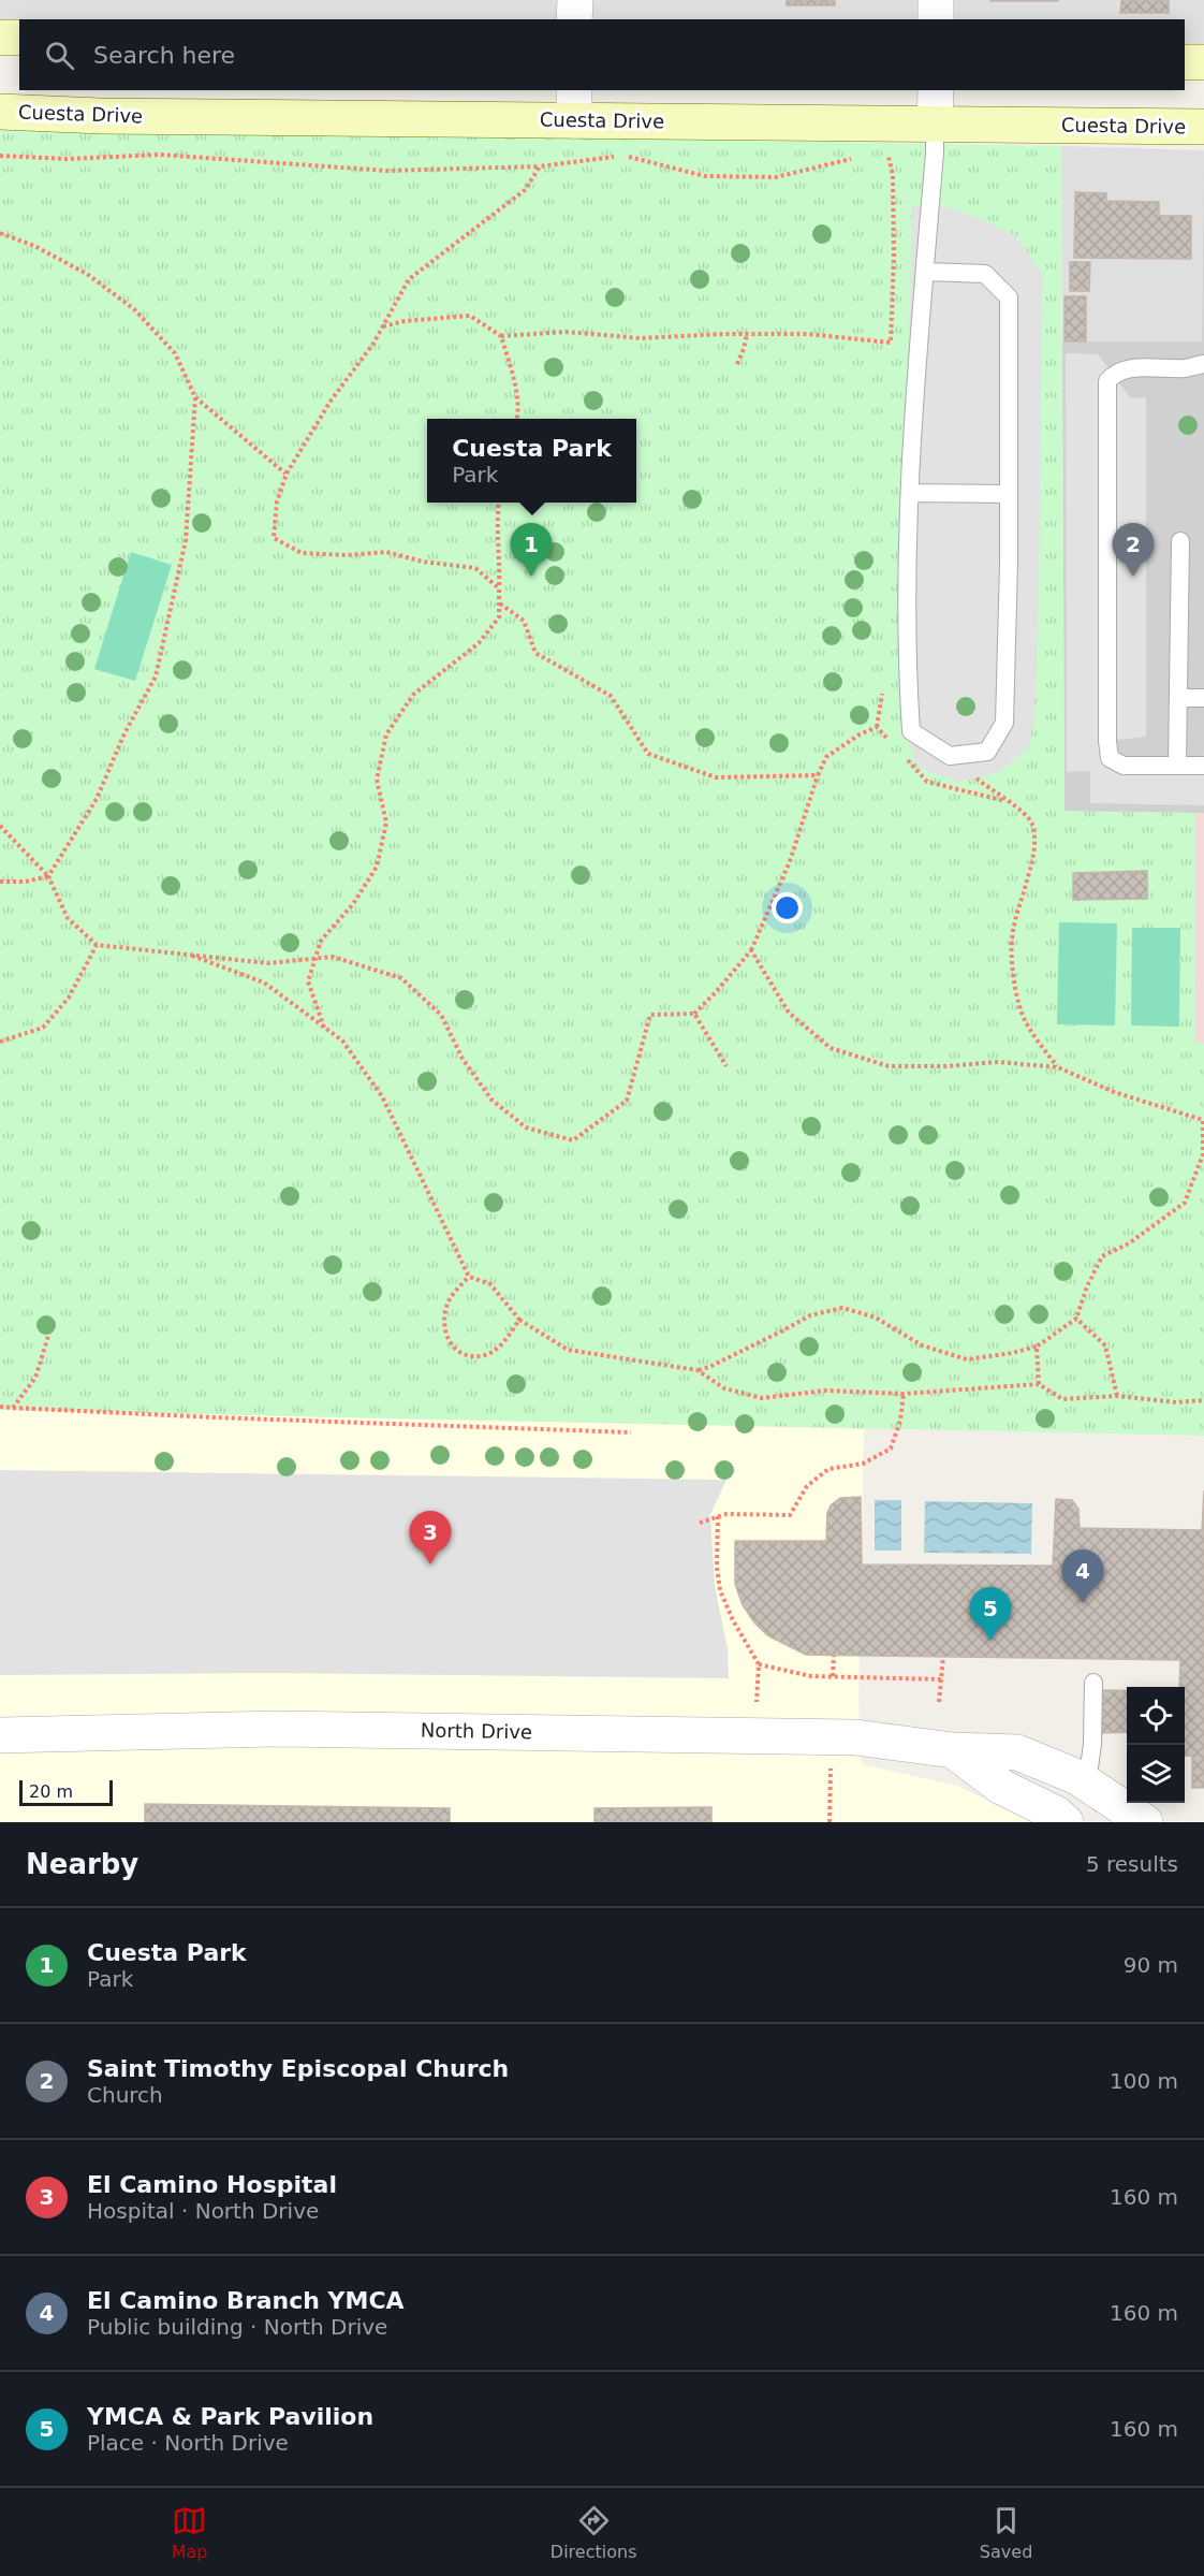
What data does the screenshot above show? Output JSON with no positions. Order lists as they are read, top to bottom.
{
  "streets": {
    "main road": ["Cuesta Drive"],
    "street": ["North Drive"]
  },
  "scale_bar": "20 m",
  "page": {
    "search": "Search here",
    "popup": ["Cuesta Park", "Park"],
    "pins": [
      "1",
      "2",
      "3",
      "4",
      "5"
    ],
    "scale": "20 m",
    "heading": ["Nearby", "5 results"],
    "list": [
      {
        "mark": "1",
        "name": "Cuesta Park",
        "note": "Park",
        "value": "90 m"
      },
      {
        "mark": "2",
        "name": "Saint Timothy Episcopal Church",
        "note": "Church",
        "value": "100 m"
      },
      {
        "mark": "3",
        "name": "El Camino Hospital",
        "note": "Hospital · North Drive",
        "value": "160 m"
      },
      {
        "mark": "4",
        "name": "El Camino Branch YMCA",
        "note": "Public building · North Drive",
        "value": "160 m"
      },
      {
        "mark": "5",
        "name": "YMCA & Park Pavilion",
        "note": "Place · North Drive",
        "value": "160 m"
      }
    ],
    "nav": ["Map", "Directions", "Saved"]
  }
}
